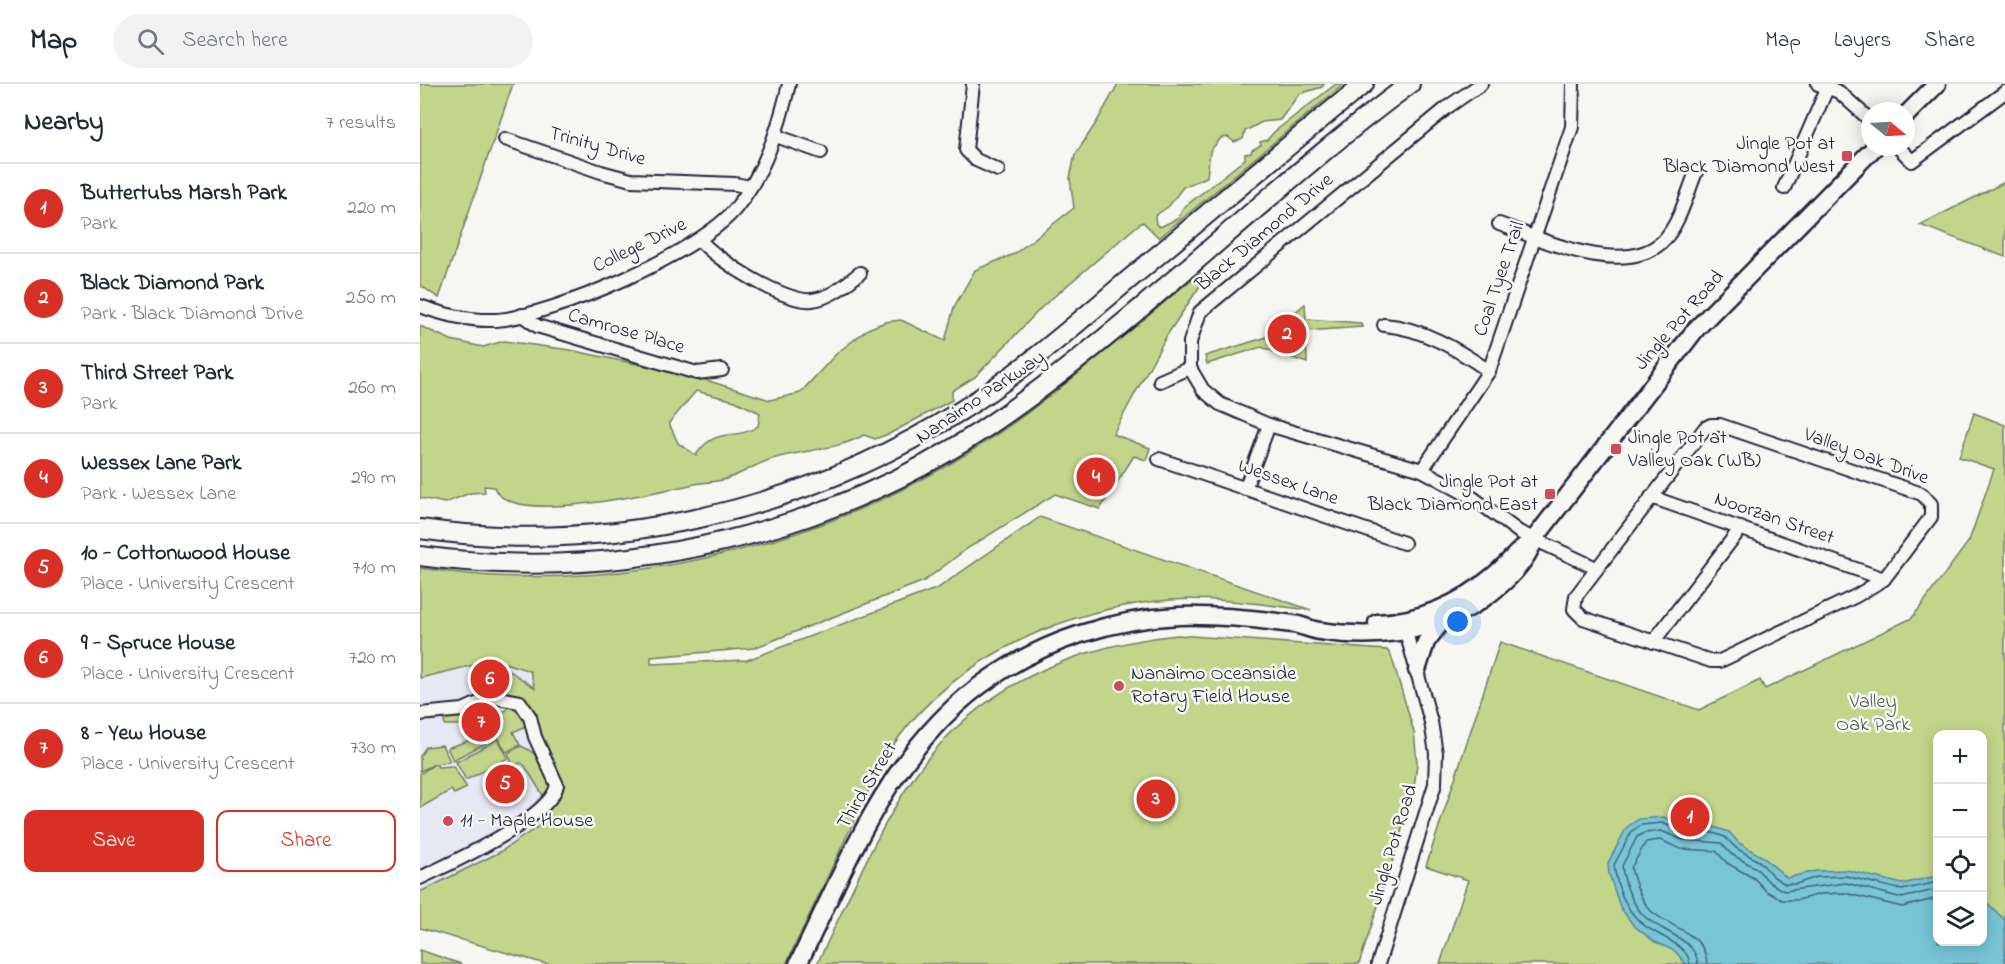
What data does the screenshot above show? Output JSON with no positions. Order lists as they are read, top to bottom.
{
  "streets": {
    "highway": ["Nanaimo Parkway"],
    "main road": ["Jingle Pot Road", "Third Street"],
    "street": [
      "Trinity Drive",
      "Black Diamond Drive",
      "College Drive",
      "Coal Tyee Trail",
      "Camrose Place",
      "Valley Oak Drive",
      "Wessex Lane",
      "Noorzan Street"
    ]
  },
  "crossings": [
    ["Trinity Drive", "College Drive"],
    ["College Drive", "Camrose Place"],
    ["Jingle Pot Road", "Third Street"],
    ["Valley Oak Drive", "Noorzan Street"]
  ],
  "parks": ["Valley Oak Park"],
  "places": {
    "transit": ["Jingle Pot at Black Diamond West", "Jingle Pot at Valley Oak (WB)", "Jingle Pot at Black Diamond East"],
    "other": ["Nanaimo Oceanside Rotary Field House", "11 - Maple House"]
  },
  "north": "right",
  "page": {
    "header": "Map",
    "search": "Search here",
    "nav": ["Map", "Layers", "Share"],
    "heading": ["Nearby", "7 results"],
    "list": [
      {
        "mark": "1",
        "name": "Buttertubs Marsh Park",
        "note": "Park",
        "value": "220 m"
      },
      {
        "mark": "2",
        "name": "Black Diamond Park",
        "note": "Park · Black Diamond Drive",
        "value": "250 m"
      },
      {
        "mark": "3",
        "name": "Third Street Park",
        "note": "Park",
        "value": "260 m"
      },
      {
        "mark": "4",
        "name": "Wessex Lane Park",
        "note": "Park · Wessex Lane",
        "value": "290 m"
      },
      {
        "mark": "5",
        "name": "10 - Cottonwood House",
        "note": "Place · University Crescent",
        "value": "710 m"
      },
      {
        "mark": "6",
        "name": "9 - Spruce House",
        "note": "Place · University Crescent",
        "value": "720 m"
      },
      {
        "mark": "7",
        "name": "8 - Yew House",
        "note": "Place · University Crescent",
        "value": "730 m"
      }
    ],
    "pins": [
      "2",
      "4",
      "6",
      "7",
      "5",
      "3",
      "1"
    ],
    "map_buttons": ["+", "−"],
    "buttons": ["Save", "Share"]
  }
}
